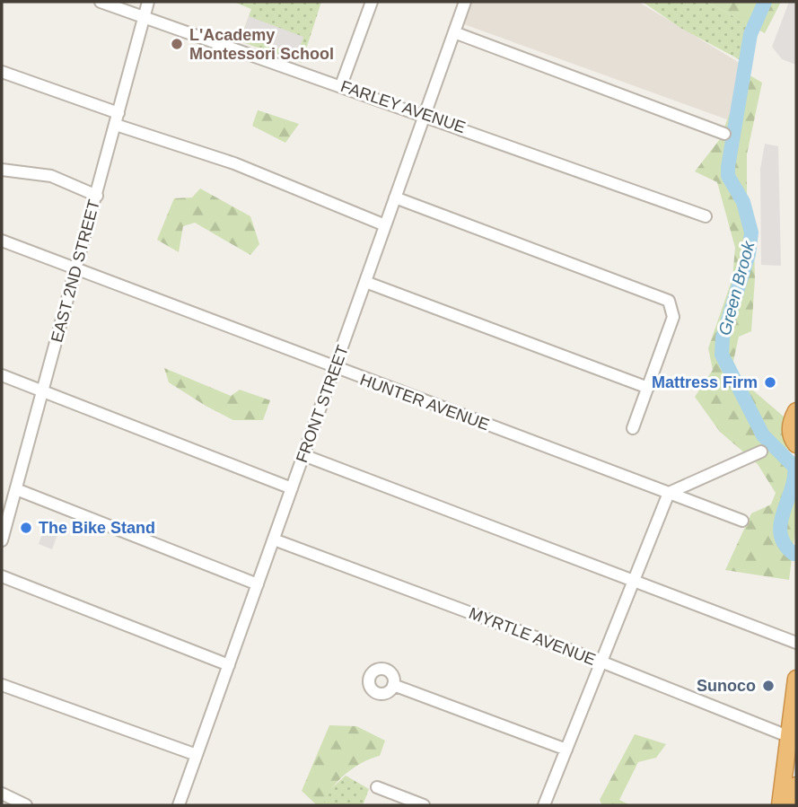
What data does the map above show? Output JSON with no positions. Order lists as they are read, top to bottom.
{
  "streets": {
    "street": [
      "FARLEY AVENUE",
      "EAST 2ND STREET",
      "HUNTER AVENUE",
      "FRONT STREET",
      "MYRTLE AVENUE"
    ]
  },
  "crossings": [
    ["FARLEY AVENUE", "EAST 2ND STREET"],
    ["FARLEY AVENUE", "FRONT STREET"],
    ["EAST 2ND STREET", "HUNTER AVENUE"],
    ["HUNTER AVENUE", "FRONT STREET"],
    ["FRONT STREET", "MYRTLE AVENUE"]
  ],
  "water": ["Green Brook"],
  "places": [
    "L'Academy Montessori School",
    "Mattress Firm",
    "The Bike Stand",
    "Sunoco"
  ]
}
